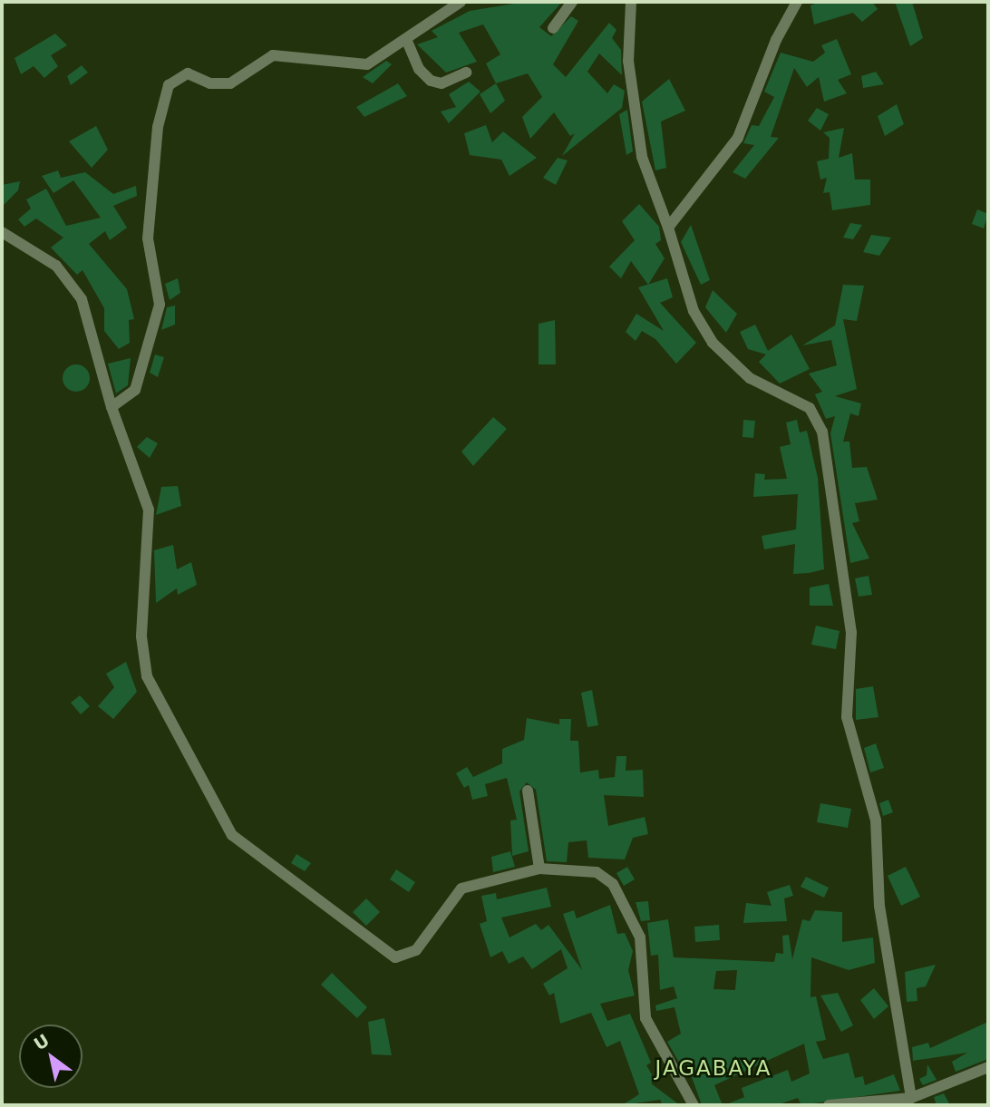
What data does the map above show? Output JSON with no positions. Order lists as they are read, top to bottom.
{
  "districts": ["JAGABAYA"],
  "north": "top left"
}
